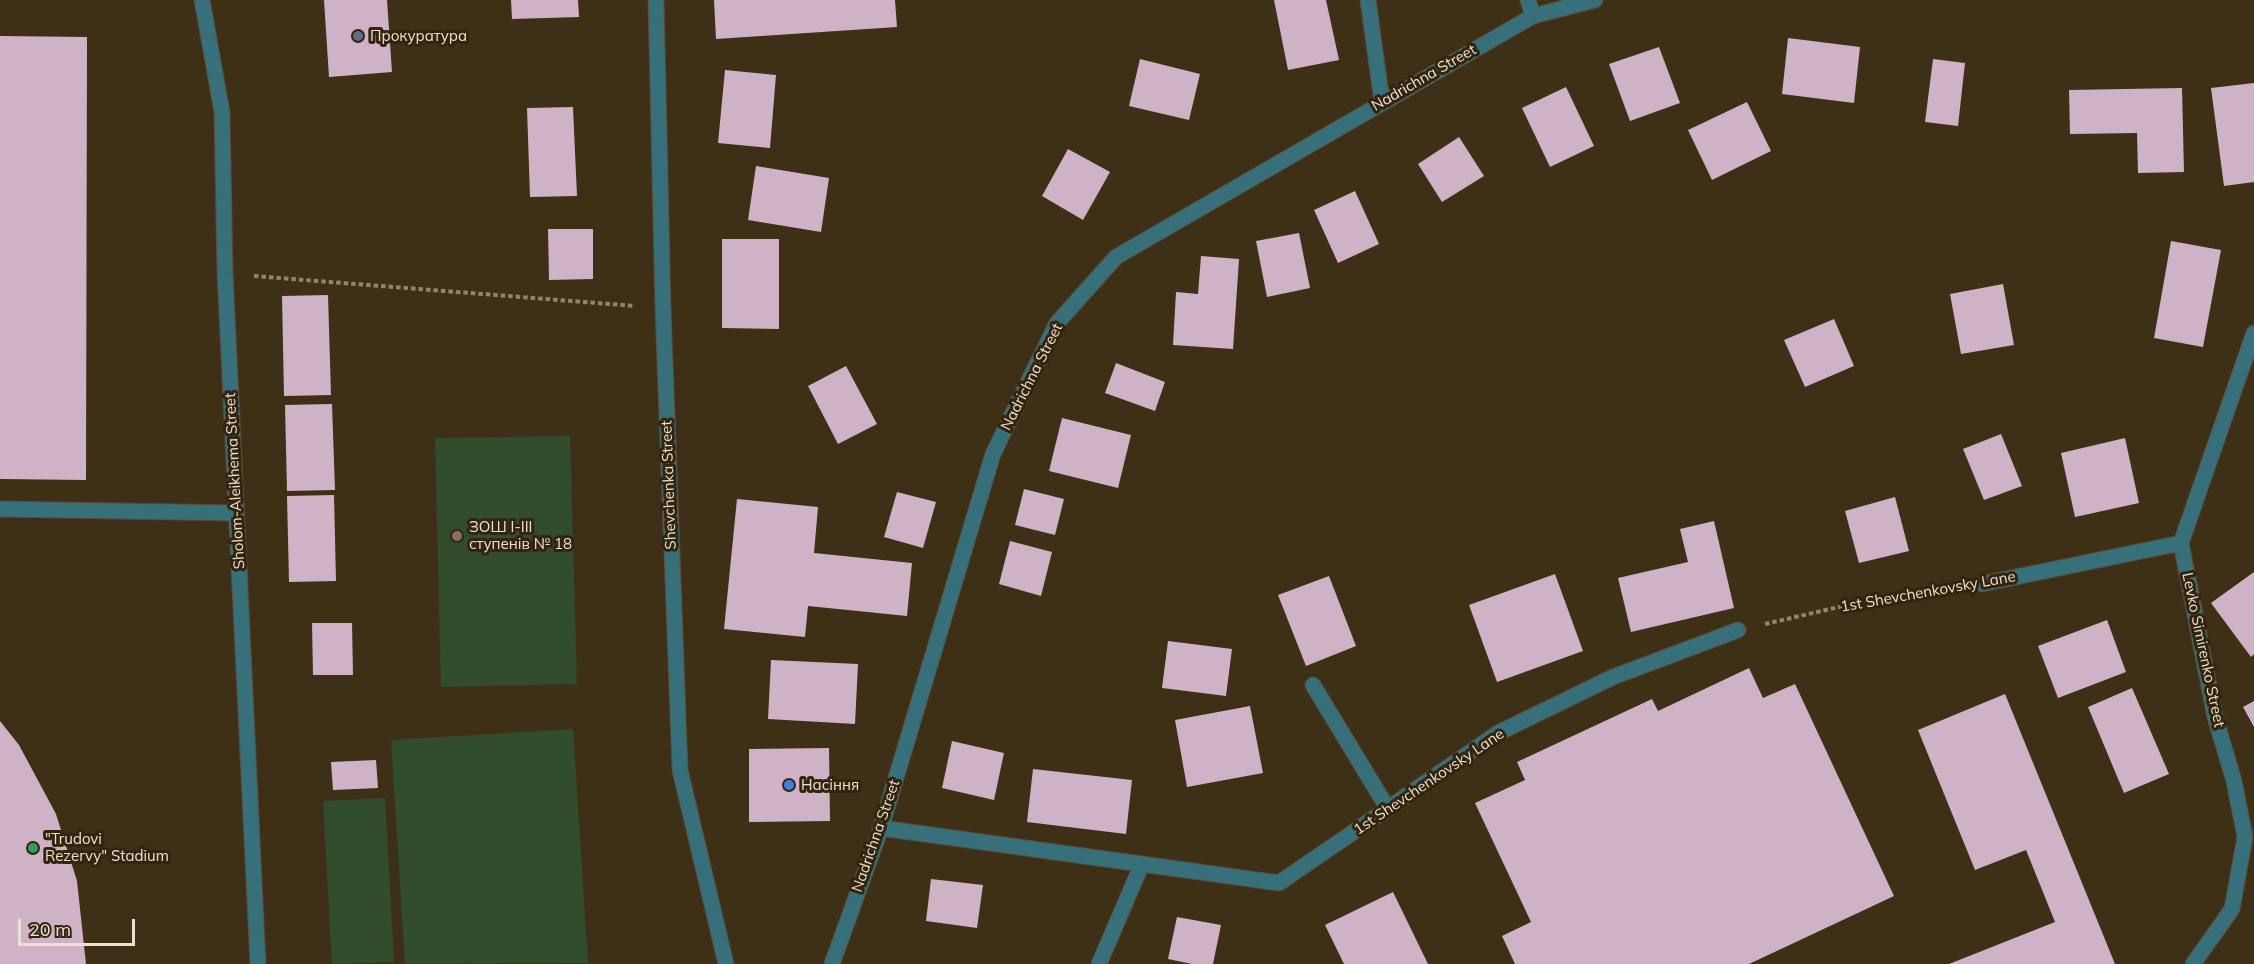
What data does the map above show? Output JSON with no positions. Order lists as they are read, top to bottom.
{
  "streets": {
    "street": [
      "Nadrichna Street",
      "Sholom-Aleikhema Street",
      "Shevchenka Street",
      "1st Shevchenkovsky Lane",
      "Levko Simirenko Street"
    ]
  },
  "crossings": [
    ["Nadrichna Street", "1st Shevchenkovsky Lane"],
    ["1st Shevchenkovsky Lane", "Levko Simirenko Street"]
  ],
  "places": [
    "Прокуратура",
    "ЗОШ І-ІІІ ступенів № 18",
    "Насіння",
    "\"Trudovi Rezervy\" Stadium"
  ],
  "scale_bar": "20 m"
}
